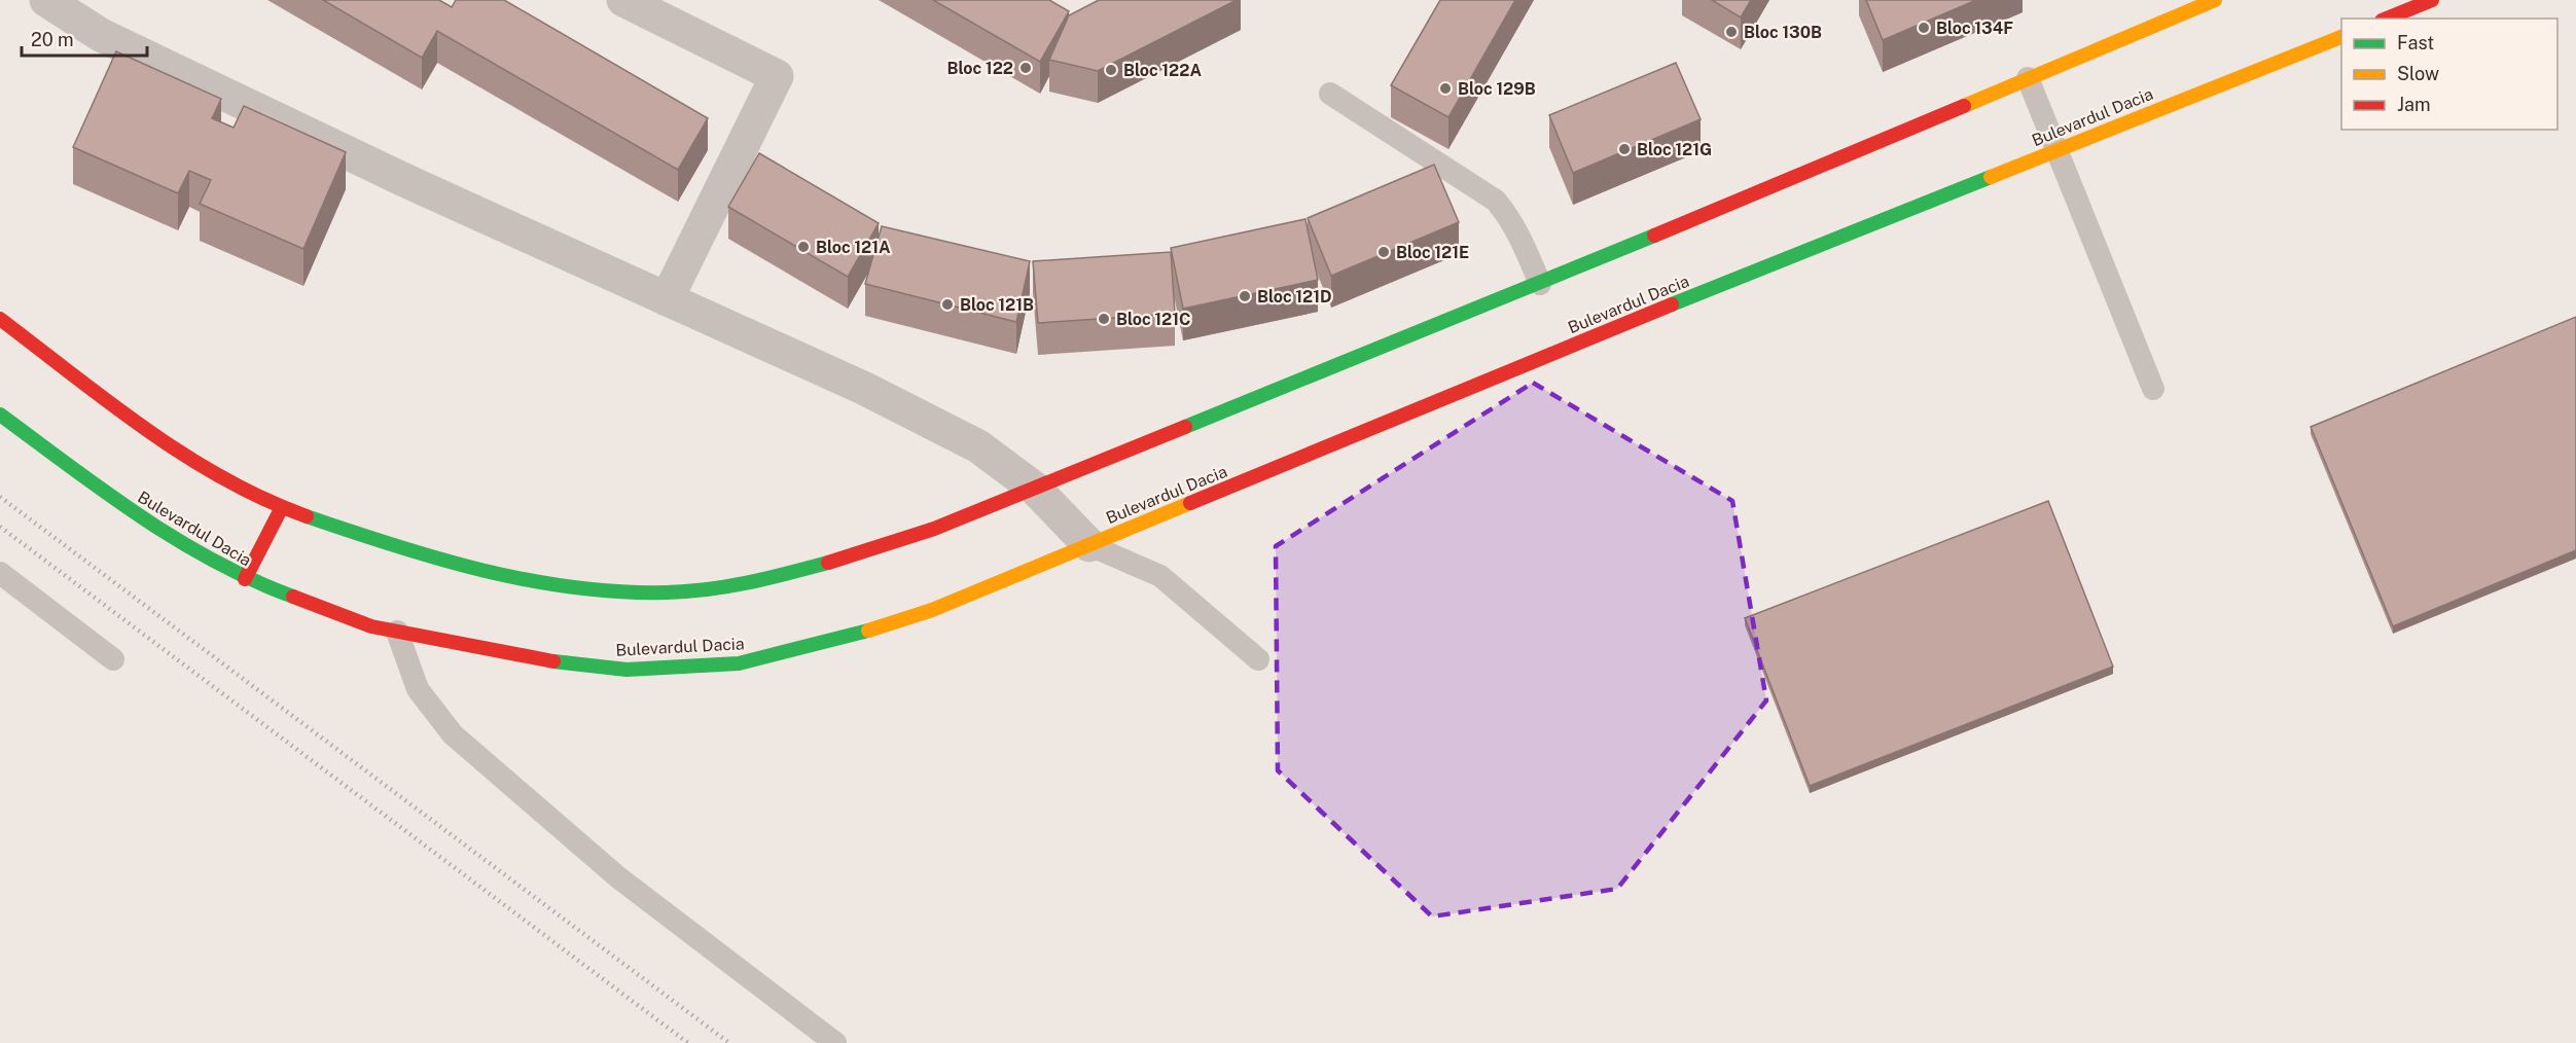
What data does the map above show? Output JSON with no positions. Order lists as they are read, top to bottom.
{
  "streets": {
    "main road": ["Bulevardul Dacia"]
  },
  "places": [
    "Bloc 134F",
    "Bloc 130B",
    "Bloc 122",
    "Bloc 122A",
    "Bloc 129B",
    "Bloc 121G",
    "Bloc 121A",
    "Bloc 121E",
    "Bloc 121D",
    "Bloc 121B",
    "Bloc 121C"
  ],
  "legend": ["Fast", "Slow", "Jam"],
  "scale_bar": "20 m"
}
